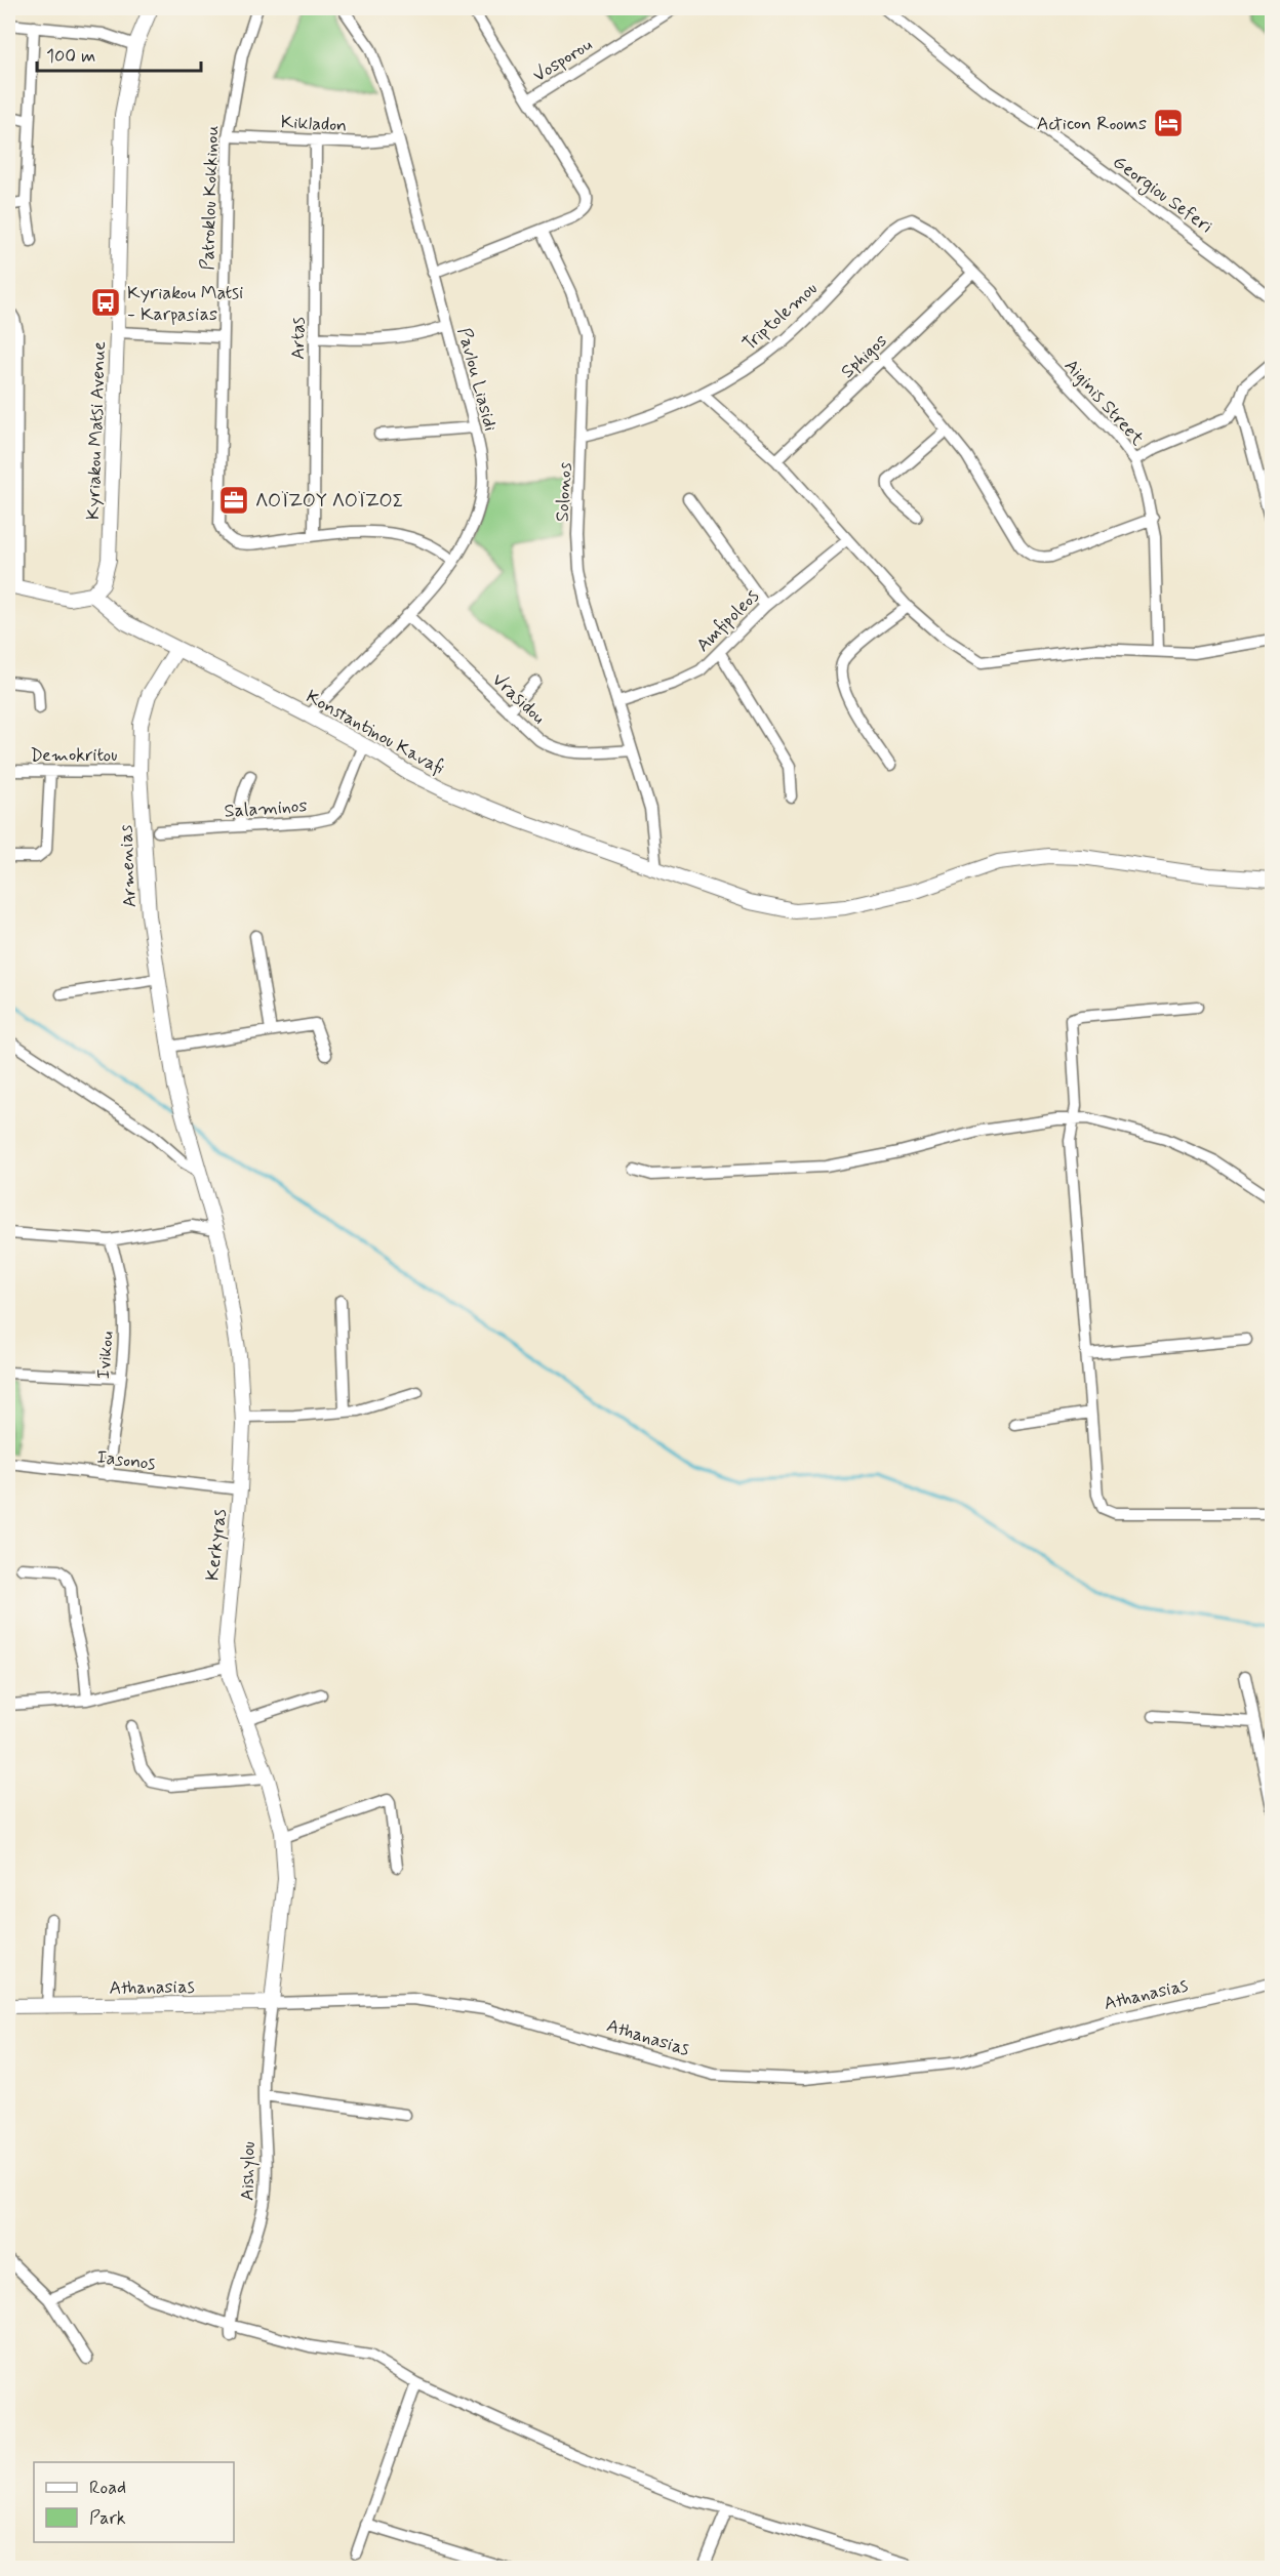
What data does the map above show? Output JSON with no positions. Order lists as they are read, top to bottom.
{
  "streets": {
    "street": [
      "Vosporou",
      "Kikladon",
      "Georgiou Seferi",
      "Patroklou Kokkinou",
      "Triptolemou",
      "Artas",
      "Sphigos",
      "Pavlou Liasidi",
      "Aiginis Street",
      "Kyriakou Matsi Avenue",
      "Solonos",
      "Amfipoleos",
      "Vrasidou",
      "Konstantinou Kavafi",
      "Demokritou",
      "Salaminos",
      "Armenias",
      "Ivikou",
      "Iasonos",
      "Kerkyras",
      "Athanasias",
      "Aishylou"
    ]
  },
  "crossings": [
    ["Kikladon", "Patroklou Kokkinou"],
    ["Kikladon", "Artas"],
    ["Kikladon", "Pavlou Liasidi"],
    ["Patroklou Kokkinou", "Artas"],
    ["Triptolemou", "Aiginis Street"],
    ["Triptolemou", "Solonos"],
    ["Sphigos", "Aiginis Street"],
    ["Pavlou Liasidi", "Vrasidou"],
    ["Pavlou Liasidi", "Konstantinou Kavafi"],
    ["Kyriakou Matsi Avenue", "Konstantinou Kavafi"],
    ["Solonos", "Amfipoleos"],
    ["Solonos", "Vrasidou"],
    ["Solonos", "Konstantinou Kavafi"],
    ["Konstantinou Kavafi", "Salaminos"],
    ["Konstantinou Kavafi", "Armenias"],
    ["Demokritou", "Armenias"],
    ["Armenias", "Kerkyras"],
    ["Ivikou", "Iasonos"],
    ["Iasonos", "Kerkyras"],
    ["Kerkyras", "Athanasias"],
    ["Kerkyras", "Aishylou"],
    ["Athanasias", "Aishylou"]
  ],
  "places": {
    "hotel": ["Acticon Rooms"],
    "bus stop": ["Kyriakou Matsi - Karpasias"],
    "office": ["ΛΟΪΖΟΥ ΛΟΪΖΟΣ"]
  },
  "legend": ["Road", "Park"],
  "scale_bar": "100 m"
}
